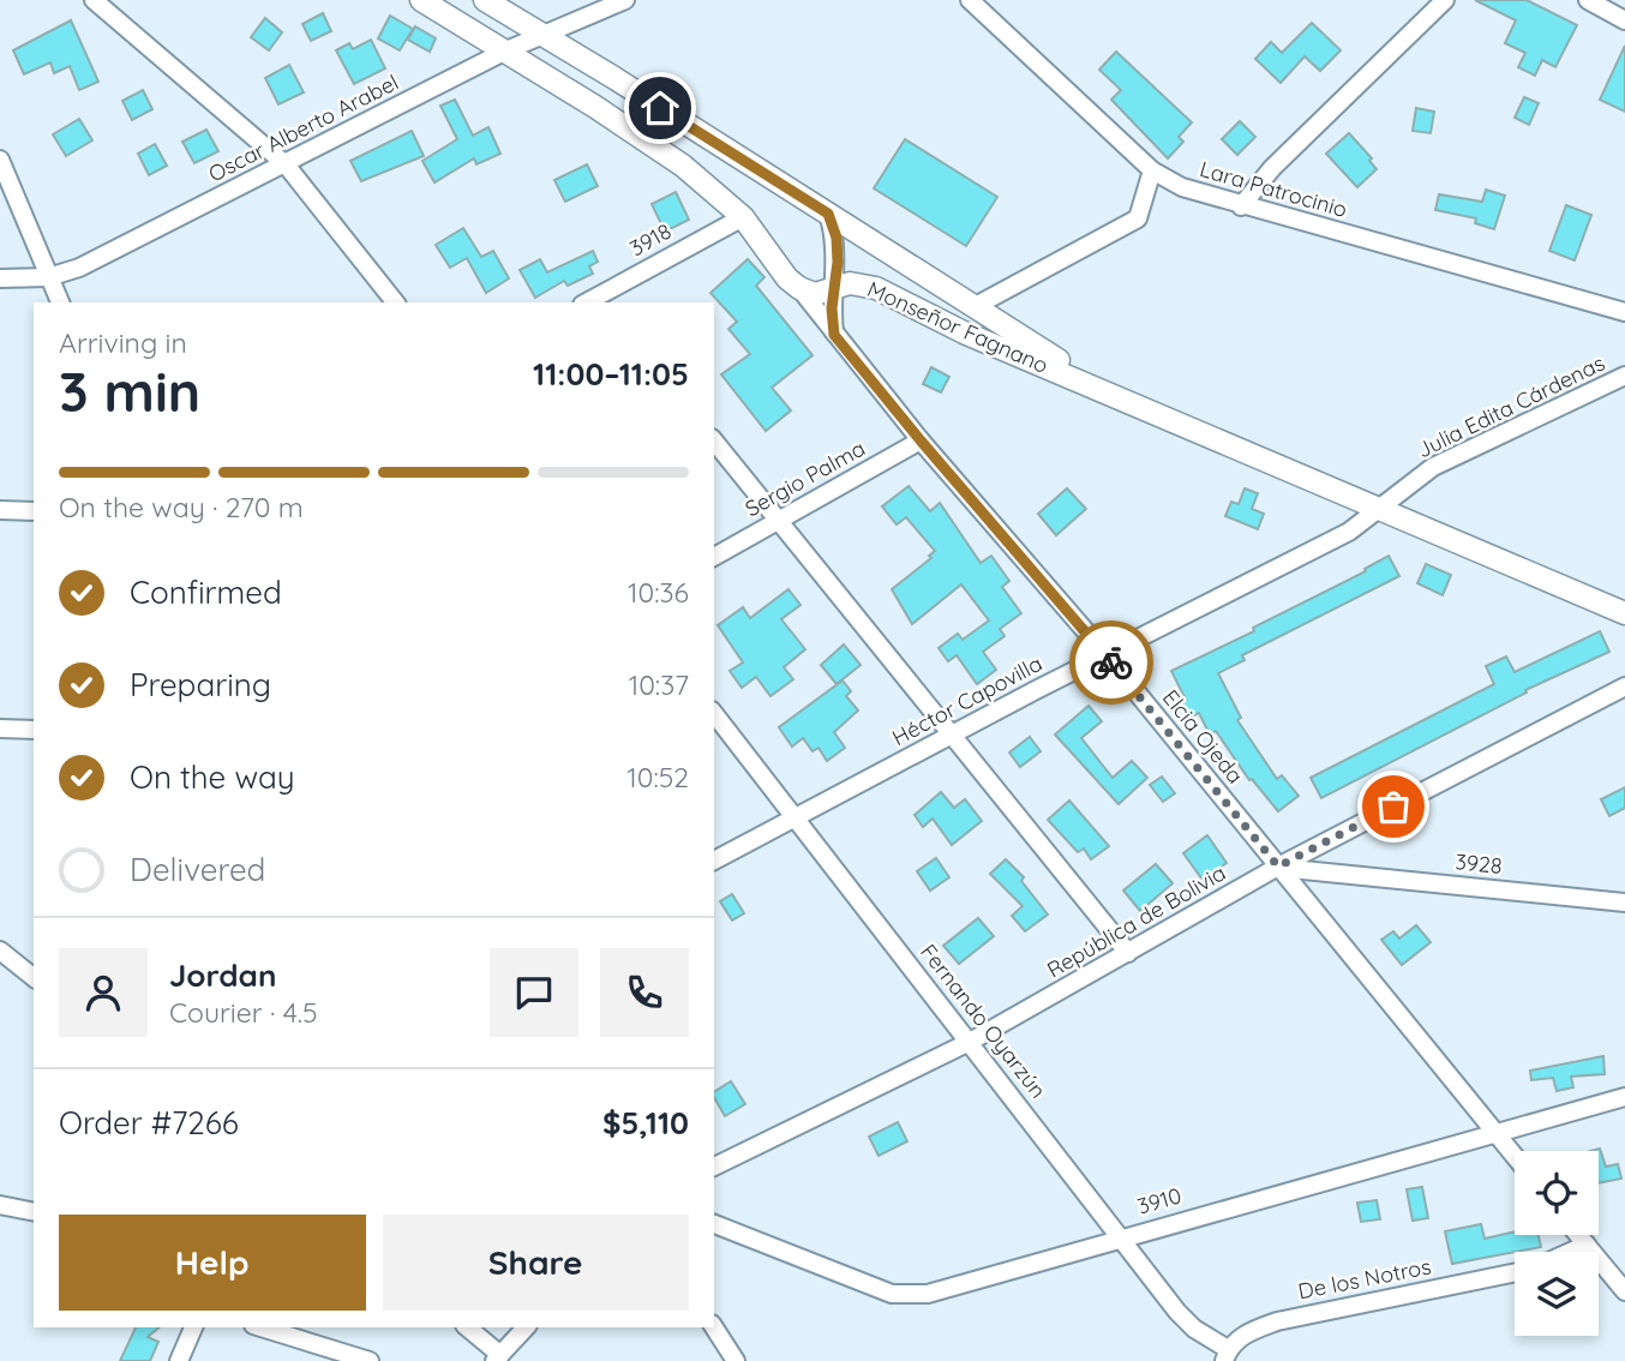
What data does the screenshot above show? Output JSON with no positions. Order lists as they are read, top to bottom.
{
  "streets": {
    "street": [
      "Oscar Alberto Arabel",
      "Lara Patrocinio",
      "3918",
      "Monseñor Fagnano",
      "Julia Edita Cárdenas",
      "Sergio Palma",
      "Héctor Capovilla",
      "Elcia Ojeda",
      "3928",
      "República de Bolivia",
      "Fernando Oyarzún",
      "3910",
      "De los Notros"
    ]
  },
  "crossings": [
    ["Oscar Alberto Arabel", "Monseñor Fagnano"],
    ["Monseñor Fagnano", "Julia Edita Cárdenas"],
    ["Monseñor Fagnano", "Héctor Capovilla"],
    ["Monseñor Fagnano", "Elcia Ojeda"],
    ["Julia Edita Cárdenas", "Héctor Capovilla"],
    ["Sergio Palma", "Elcia Ojeda"],
    ["Héctor Capovilla", "Elcia Ojeda"],
    ["Héctor Capovilla", "Fernando Oyarzún"],
    ["Elcia Ojeda", "3928"],
    ["Elcia Ojeda", "República de Bolivia"],
    ["Elcia Ojeda", "3910"],
    ["3928", "República de Bolivia"],
    ["República de Bolivia", "Fernando Oyarzún"],
    ["Fernando Oyarzún", "3910"],
    ["Fernando Oyarzún", "De los Notros"]
  ],
  "page": {
    "heading": ["3 min", "Arriving in", "11:00–11:05"],
    "panel": [
      "Jordan",
      "Courier · 4.5",
      "Order #7266",
      "$5,110"
    ],
    "bar": "On the way · 270 m",
    "list": [
      ["Confirmed", "10:36"],
      ["Preparing", "10:37"],
      ["On the way", "10:52"],
      "Delivered"
    ],
    "buttons": ["Help", "Share"]
  }
}
